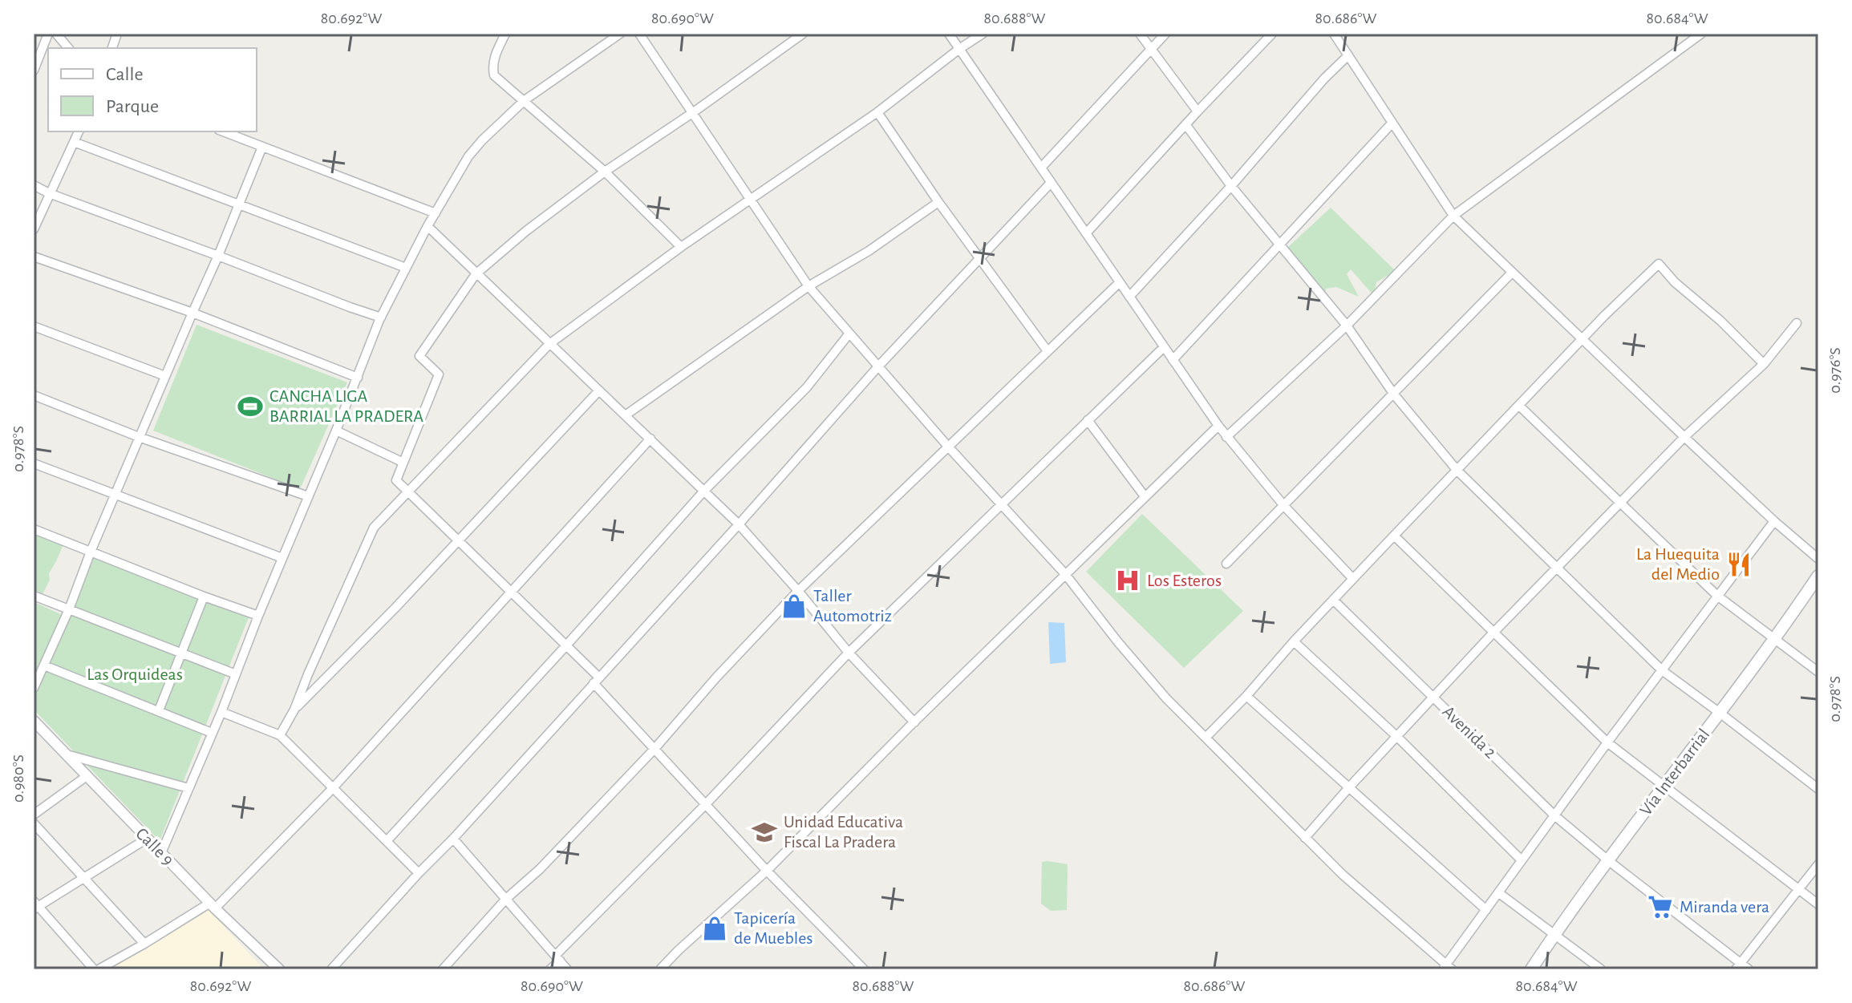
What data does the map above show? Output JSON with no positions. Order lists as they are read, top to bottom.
{
  "streets": {
    "main road": ["Vía Interbarrial"],
    "street": ["Avenida 2", "Calle 9"]
  },
  "crossings": [
    ["Avenida 2", "Vía Interbarrial"]
  ],
  "parks": ["Las Orquideas"],
  "places": {
    "sports": ["CANCHA LIGA BARRIAL LA PRADERA"],
    "restaurant": ["La Huequita del Medio"],
    "hospital": ["Los Esteros"],
    "shop": ["Taller Automotriz", "Tapicería de Muebles"],
    "school or university": ["Unidad Educativa Fiscal La Pradera"],
    "supermarket": ["Miranda vera"]
  },
  "legend": ["Calle", "Parque"],
  "coordinates": [
    "80.692°W",
    "80.690°W",
    "80.688°W",
    "80.686°W",
    "80.684°W",
    "0.976°S",
    "0.978°S",
    "0.980°S"
  ]
}
